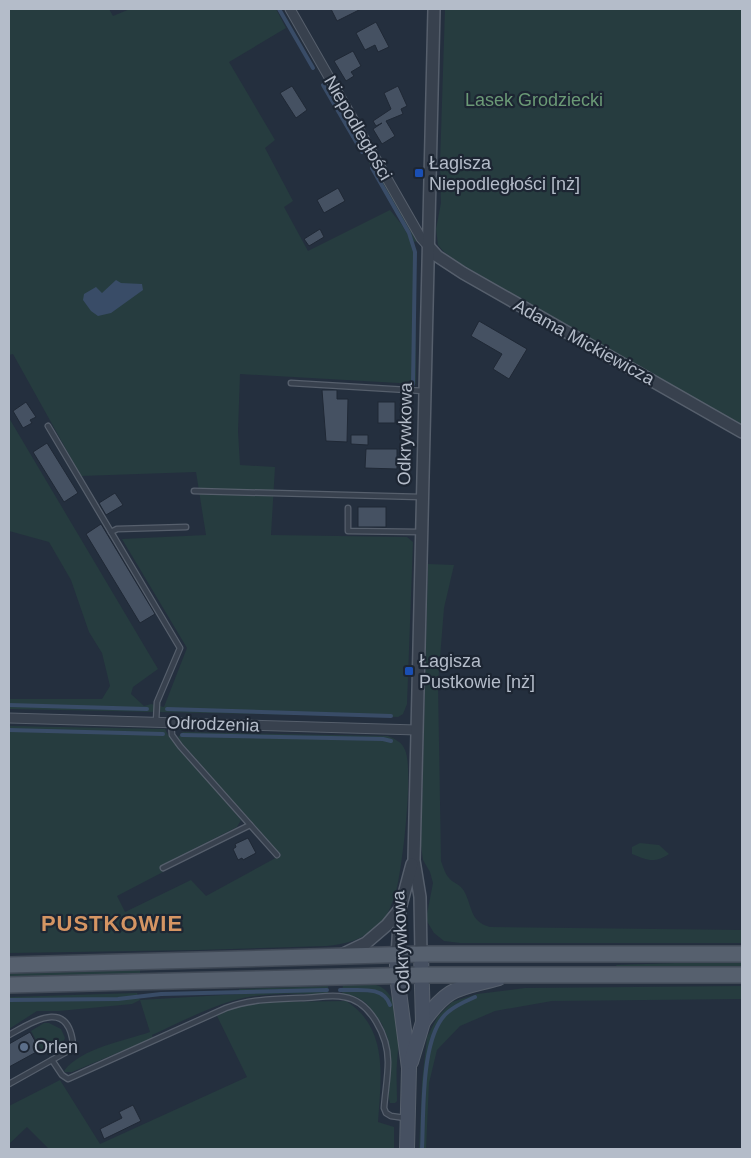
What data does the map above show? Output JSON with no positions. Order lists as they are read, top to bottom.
{
  "streets": {
    "main road": ["Odkrywkowa"],
    "street": ["Niepodległości", "Adama Mickiewicza", "Odrodzenia"]
  },
  "crossings": [
    ["Niepodległości", "Adama Mickiewicza"],
    ["Niepodległości", "Odkrywkowa"],
    ["Adama Mickiewicza", "Odkrywkowa"],
    ["Odkrywkowa", "Odrodzenia"]
  ],
  "districts": ["PUSTKOWIE"],
  "parks": ["Lasek Grodziecki"],
  "places": {
    "transit": ["Łagisza Niepodległości [nż]", "Łagisza Pustkowie [nż]"],
    "other": ["Orlen"]
  }
}
